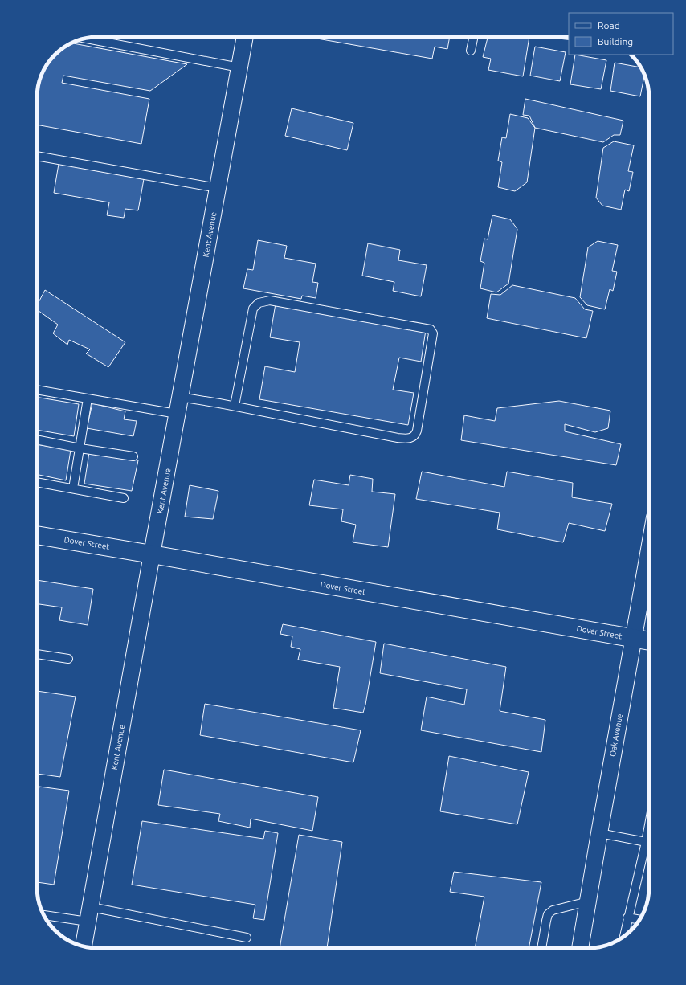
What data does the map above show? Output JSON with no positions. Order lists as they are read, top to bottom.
{
  "streets": {
    "street": ["Kent Avenue", "Dover Street", "Oak Avenue"]
  },
  "crossings": [
    ["Kent Avenue", "Dover Street"],
    ["Dover Street", "Oak Avenue"]
  ],
  "legend": ["Road", "Building"]
}
